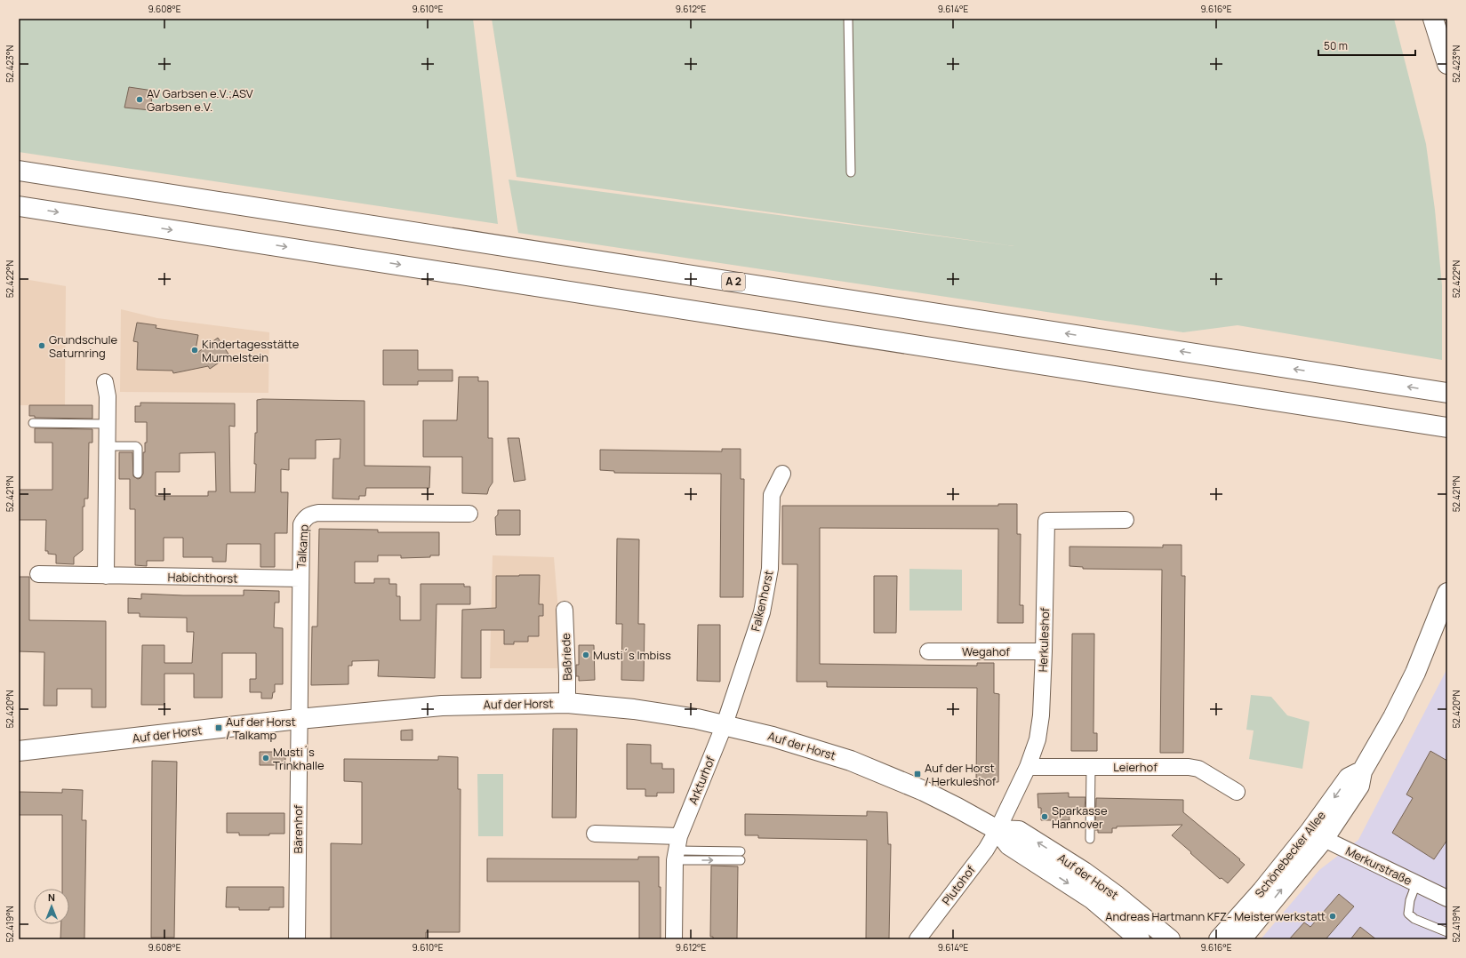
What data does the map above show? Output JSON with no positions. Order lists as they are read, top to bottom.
{
  "streets": {
    "main road": ["A 2", "Auf der Horst", "Schönebecker Allee"],
    "street": [
      "Talkamp",
      "Habichthorst",
      "Falkenhorst",
      "Herkuleshof",
      "Wegahof",
      "Baßriede",
      "Leierhof",
      "Arkturhof",
      "Bärenhof",
      "Merkurstraße",
      "Plutohof"
    ]
  },
  "crossings": [
    ["Talkamp", "Habichthorst"],
    ["Talkamp", "Auf der Horst"],
    ["Talkamp", "Bärenhof"],
    ["Falkenhorst", "Auf der Horst"],
    ["Falkenhorst", "Arkturhof"],
    ["Herkuleshof", "Wegahof"],
    ["Herkuleshof", "Auf der Horst"],
    ["Herkuleshof", "Leierhof"],
    ["Herkuleshof", "Plutohof"],
    ["Baßriede", "Auf der Horst"],
    ["Auf der Horst", "Arkturhof"],
    ["Auf der Horst", "Bärenhof"],
    ["Auf der Horst", "Plutohof"],
    ["Schönebecker Allee", "Merkurstraße"]
  ],
  "places": {
    "other": [
      "AV Garbsen e.V.;ASV Garbsen e.V.",
      "Grundschule Saturnring",
      "Kindertagesstätte Murmelstein",
      "Musti´s Imbiss",
      "Musti´s Trinkhalle",
      "Sparkasse Hannover",
      "Andreas Hartmann KFZ- Meisterwerkstatt"
    ],
    "transit": ["Auf der Horst / Talkamp", "Auf der Horst / Herkuleshof"]
  },
  "scale_bar": "50 m",
  "north": "top",
  "coordinates": [
    "9.608°E",
    "9.610°E",
    "9.612°E",
    "9.614°E",
    "9.616°E",
    "52.423°N",
    "52.422°N",
    "52.421°N",
    "52.420°N",
    "52.419°N"
  ]
}
